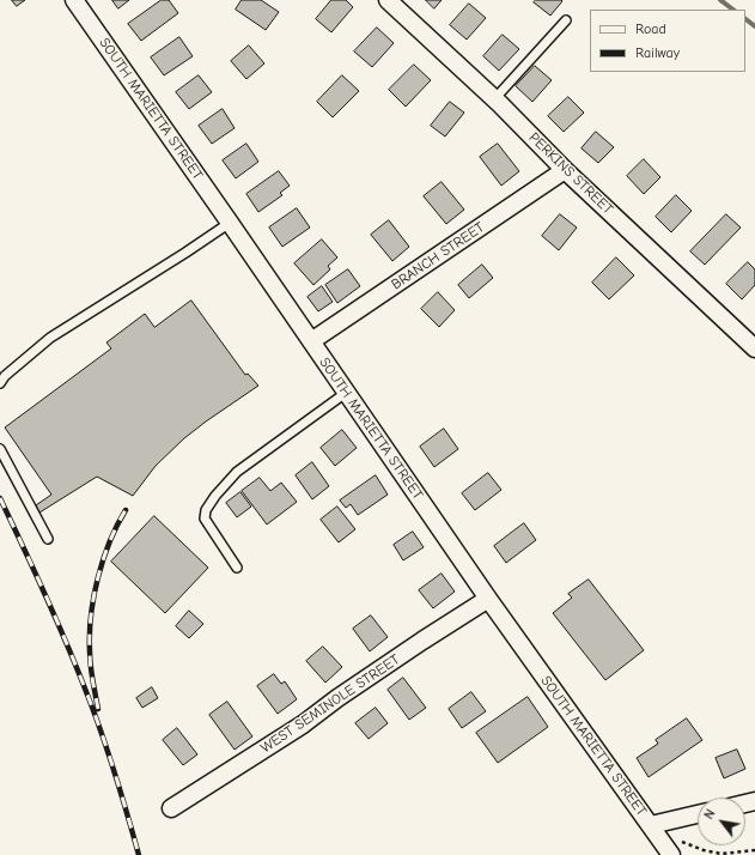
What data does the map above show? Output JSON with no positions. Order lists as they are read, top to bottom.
{
  "streets": {
    "street": [
      "SOUTH MARIETTA STREET",
      "PERKINS STREET",
      "BRANCH STREET",
      "WEST SEMINOLE STREET"
    ]
  },
  "crossings": [
    ["SOUTH MARIETTA STREET", "BRANCH STREET"],
    ["SOUTH MARIETTA STREET", "WEST SEMINOLE STREET"],
    ["PERKINS STREET", "BRANCH STREET"]
  ],
  "legend": ["Road", "Railway"],
  "north": "top left"
}
